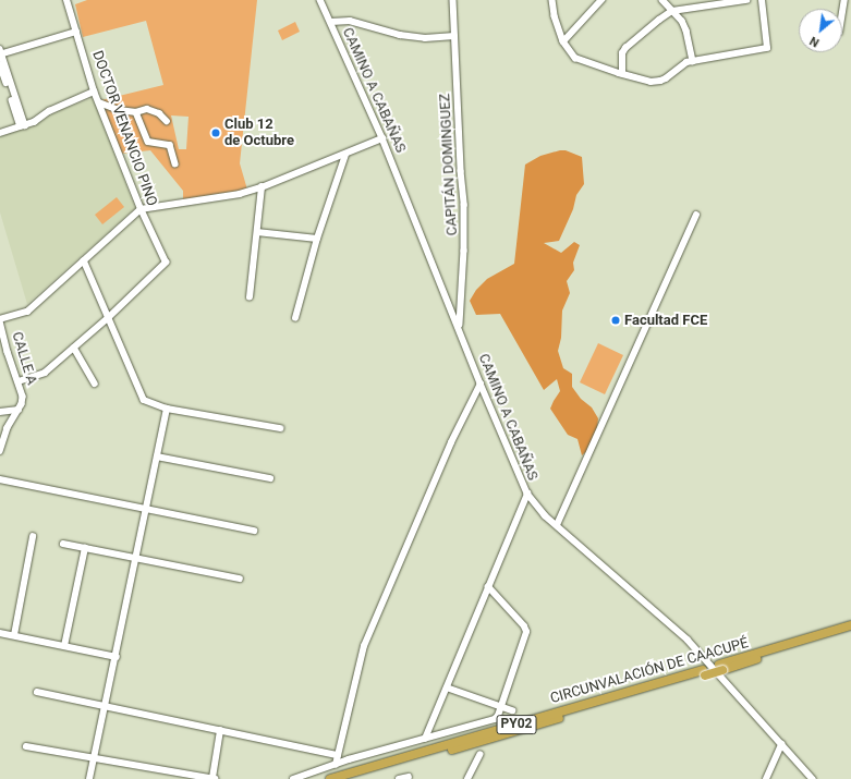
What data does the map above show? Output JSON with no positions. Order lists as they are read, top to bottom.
{
  "streets": {
    "highway": ["CIRCUNVALACIÓN DE CAACUPÉ", "PY02"],
    "street": [
      "CAMINO A CABAÑAS",
      "DOCTOR VENANCIO PINO",
      "CAPITÁN DOMINGUEZ",
      "CALLE A"
    ]
  },
  "crossings": [
    ["CAMINO A CABAÑAS", "CAPITÁN DOMINGUEZ"]
  ],
  "places": ["Club 12 de Octubre", "Facultad FCE"],
  "north": "bottom left"
}
